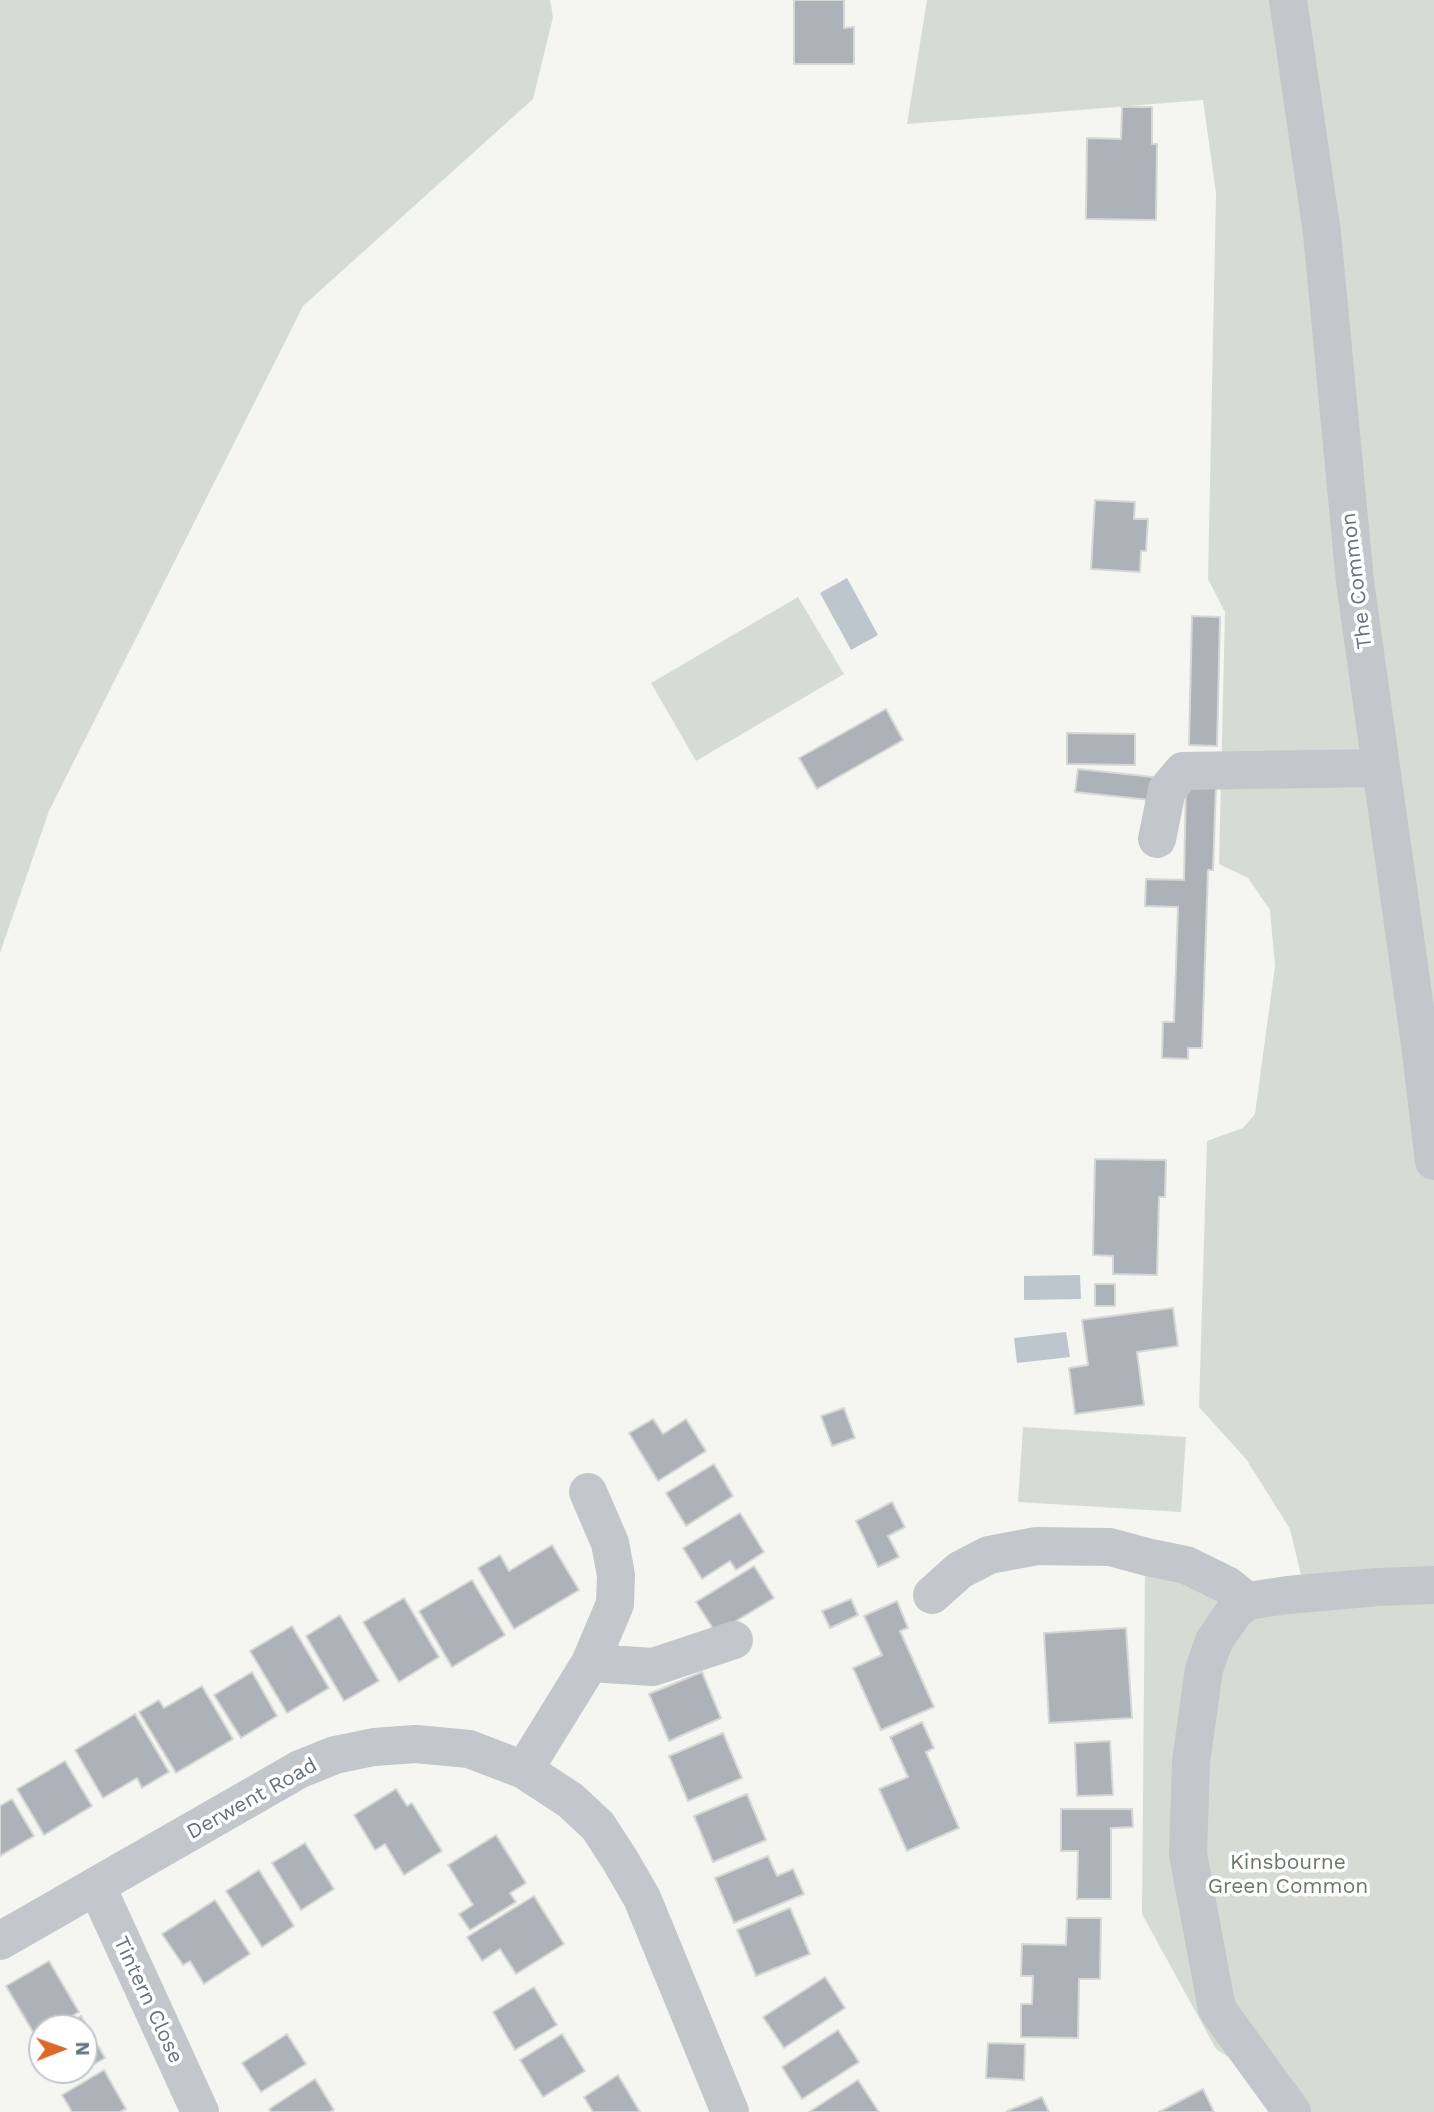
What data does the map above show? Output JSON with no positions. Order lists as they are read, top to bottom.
{
  "streets": {
    "street": ["The Common", "Derwent Road", "Tintern Close"]
  },
  "crossings": [
    ["Derwent Road", "Tintern Close"]
  ],
  "parks": ["Kinsbourne Green Common"],
  "north": "right"
}
